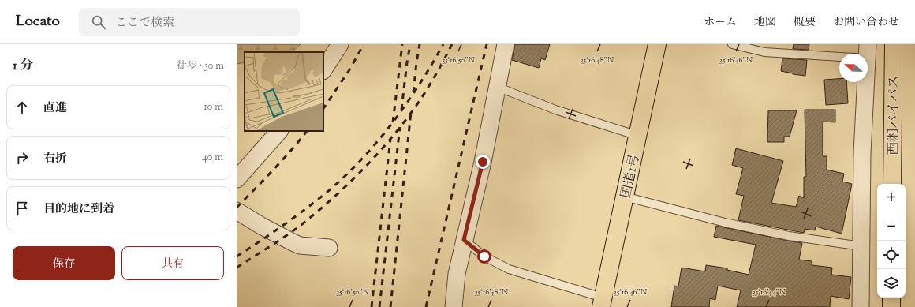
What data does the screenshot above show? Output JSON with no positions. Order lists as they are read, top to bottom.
{
  "streets": {
    "highway": ["西湘バイパス", "国道1号"]
  },
  "north": "top left",
  "page": {
    "header": "Locato",
    "search": "ここで検索",
    "nav": [
      "ホーム",
      "地図",
      "概要",
      "お問い合わせ"
    ],
    "heading": ["1 分", "徒歩 · 50 m"],
    "list": [
      ["直進", "10 m"],
      ["右折", "40 m"],
      "目的地に到着"
    ],
    "map_buttons": ["+", "−"],
    "buttons": ["保存", "共有"]
  },
  "coordinates": [
    "35°16'50\"N",
    "35°16'48\"N",
    "35°16'46\"N",
    "35°16'44\"N"
  ]
}
